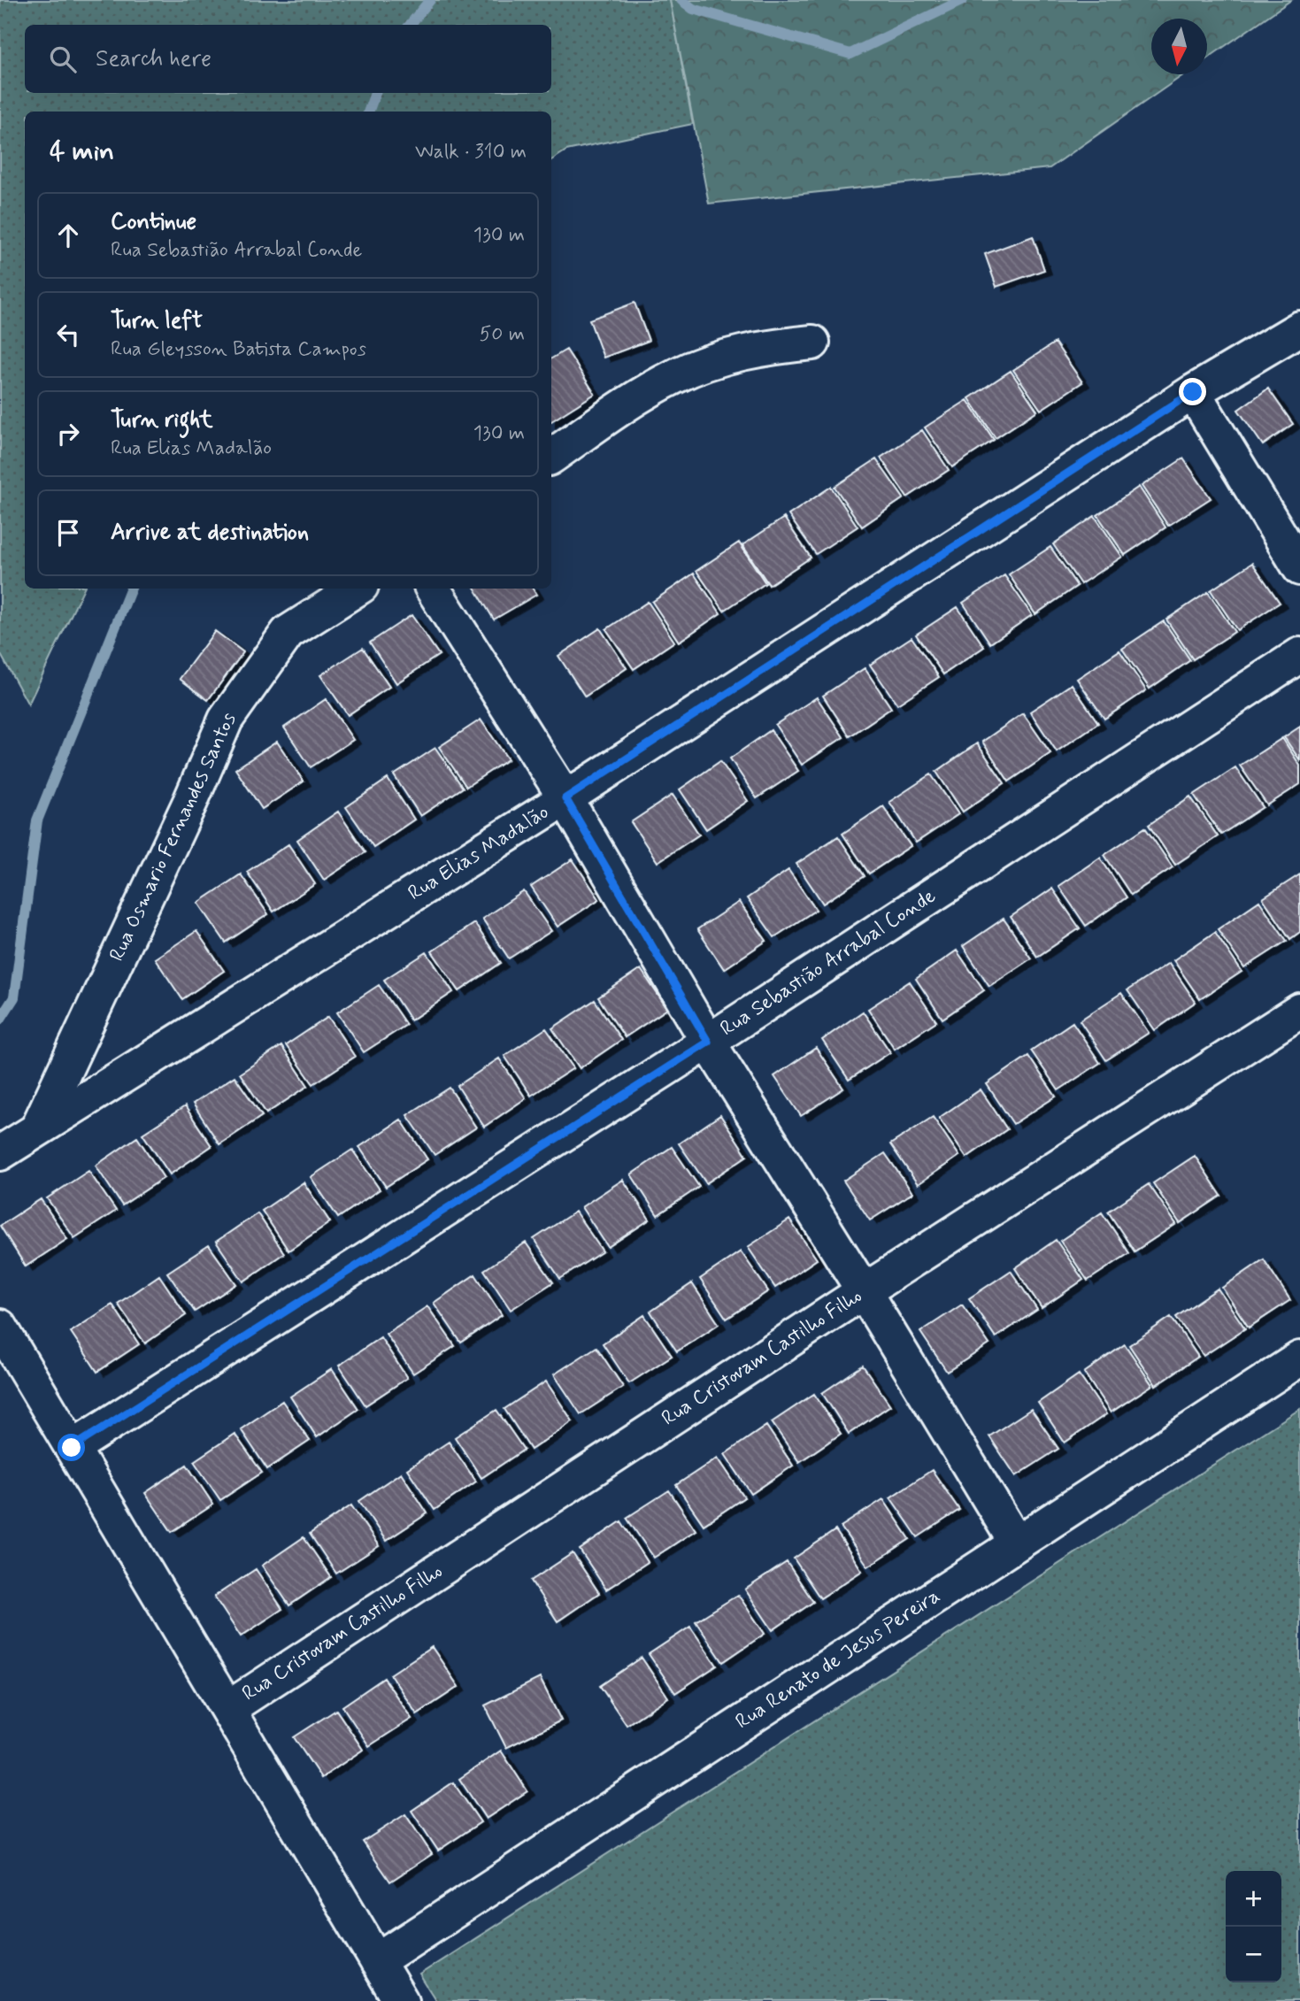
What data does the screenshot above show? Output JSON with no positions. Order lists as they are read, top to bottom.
{
  "streets": {
    "street": [
      "Rua Osmario Fernandes Santos",
      "Rua Elias Madalão",
      "Rua Sebastião Arrabal Conde",
      "Rua Cristovam Castilho Filho",
      "Rua Renato de Jesus Pereira"
    ]
  },
  "crossings": [
    ["Rua Osmario Fernandes Santos", "Rua Elias Madalão"]
  ],
  "north": "bottom",
  "page": {
    "search": "Search here",
    "heading": ["4 min", "Walk · 310 m"],
    "list": [
      ["Continue", "Rua Sebastião Arrabal Conde", "130 m"],
      ["Turn left", "Rua Gleysson Batista Campos", "50 m"],
      ["Turn right", "Rua Elias Madalão", "130 m"],
      "Arrive at destination"
    ],
    "map_buttons": ["+", "−"]
  }
}
